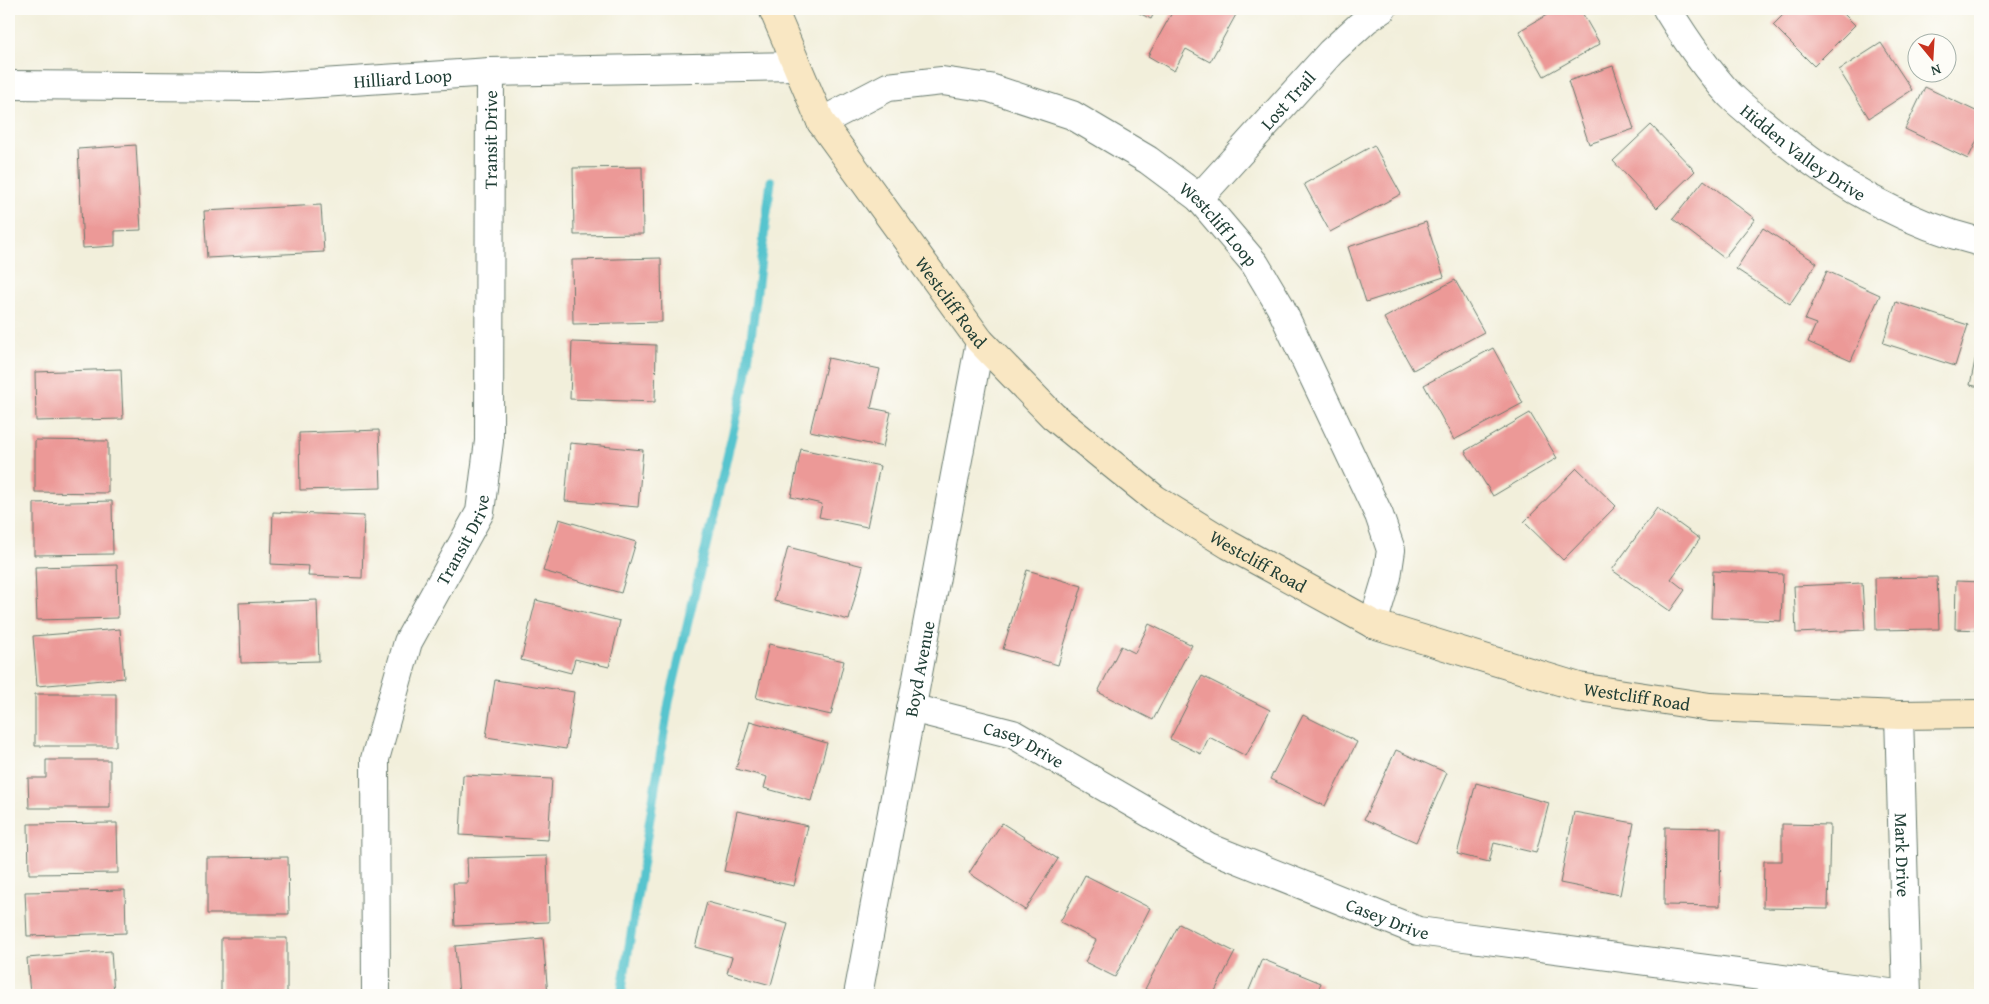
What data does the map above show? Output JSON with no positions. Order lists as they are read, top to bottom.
{
  "streets": {
    "street": [
      "Hilliard Loop",
      "Lost Trail",
      "Transit Drive",
      "Hidden Valley Drive",
      "Westcliff Loop",
      "Westcliff Road",
      "Boyd Avenue",
      "Casey Drive",
      "Mark Drive"
    ]
  },
  "crossings": [
    ["Hilliard Loop", "Transit Drive"],
    ["Hilliard Loop", "Westcliff Road"],
    ["Lost Trail", "Westcliff Loop"],
    ["Westcliff Loop", "Westcliff Road"],
    ["Westcliff Road", "Boyd Avenue"],
    ["Westcliff Road", "Mark Drive"],
    ["Boyd Avenue", "Casey Drive"],
    ["Casey Drive", "Mark Drive"]
  ],
  "north": "bottom"
}
